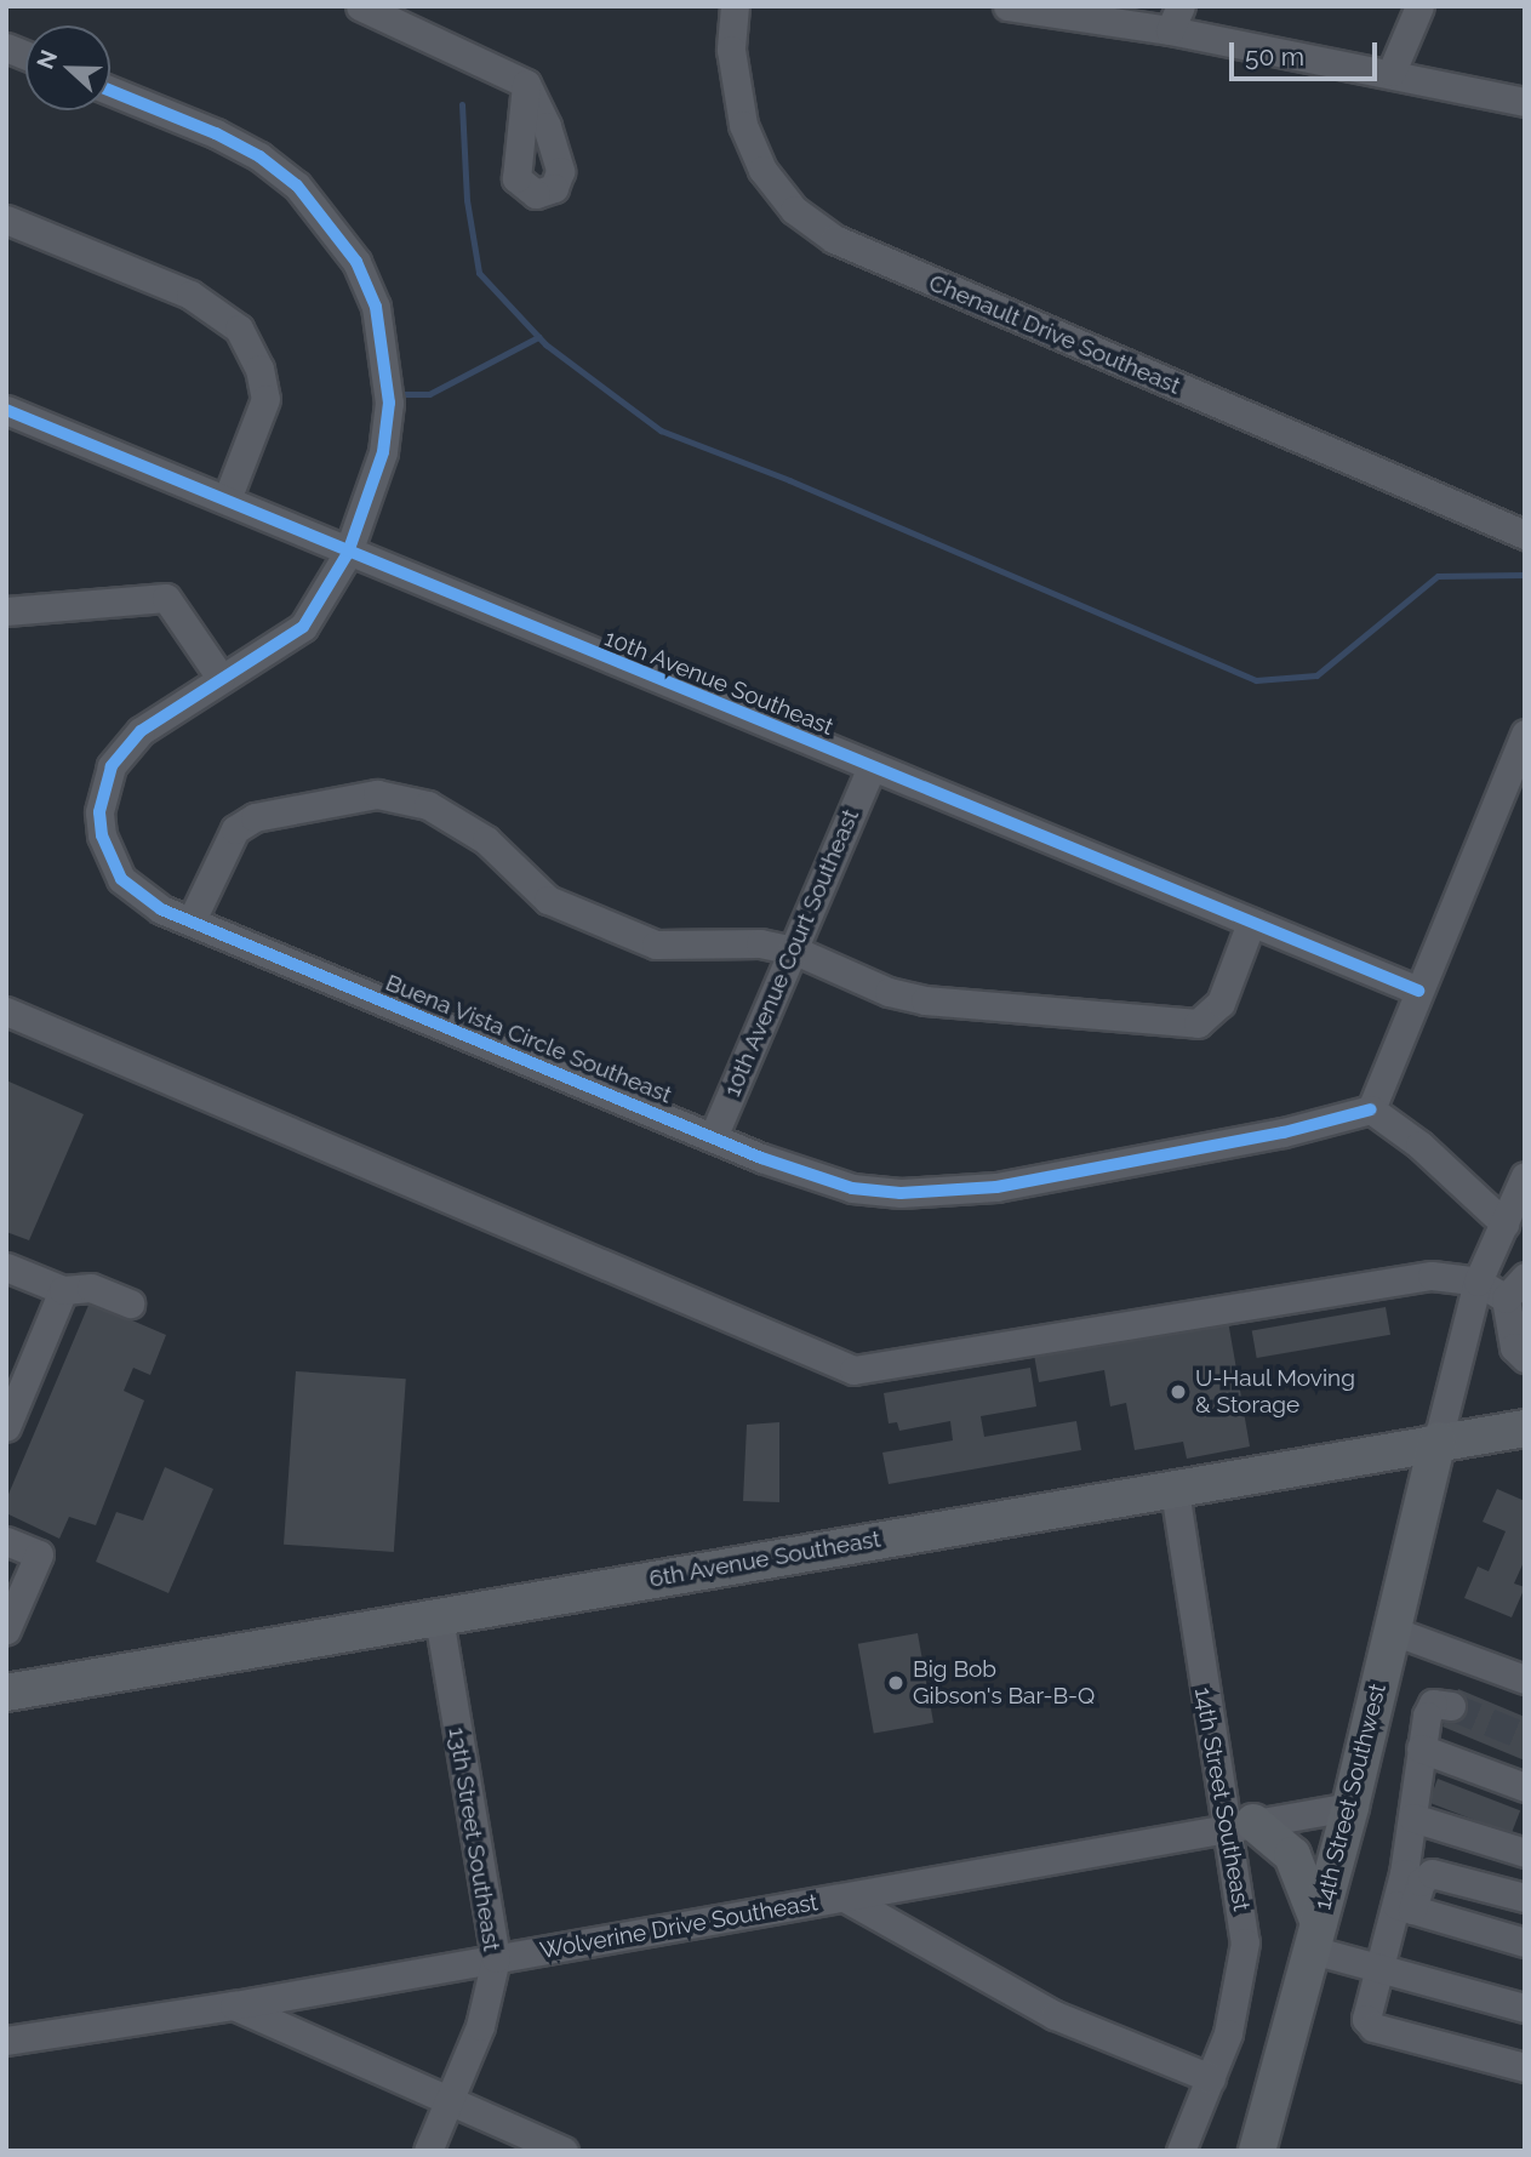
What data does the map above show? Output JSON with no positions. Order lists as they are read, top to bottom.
{
  "streets": {
    "main road": ["6th Avenue Southeast", "14th Street Southwest"],
    "street": [
      "Chenault Drive Southeast",
      "10th Avenue Southeast",
      "10th Avenue Court Southeast",
      "Buena Vista Circle Southeast",
      "14th Street Southeast",
      "13th Street Southeast",
      "Wolverine Drive Southeast"
    ]
  },
  "crossings": [
    ["10th Avenue Southeast", "10th Avenue Court Southeast"],
    ["10th Avenue Southeast", "Buena Vista Circle Southeast"],
    ["10th Avenue Court Southeast", "Buena Vista Circle Southeast"],
    ["6th Avenue Southeast", "14th Street Southwest"],
    ["6th Avenue Southeast", "14th Street Southeast"],
    ["6th Avenue Southeast", "13th Street Southeast"],
    ["14th Street Southwest", "Wolverine Drive Southeast"],
    ["14th Street Southeast", "Wolverine Drive Southeast"],
    ["13th Street Southeast", "Wolverine Drive Southeast"]
  ],
  "places": ["U-Haul Moving & Storage", "Big Bob Gibson's Bar-B-Q"],
  "scale_bar": "50 m",
  "north": "left"
}
